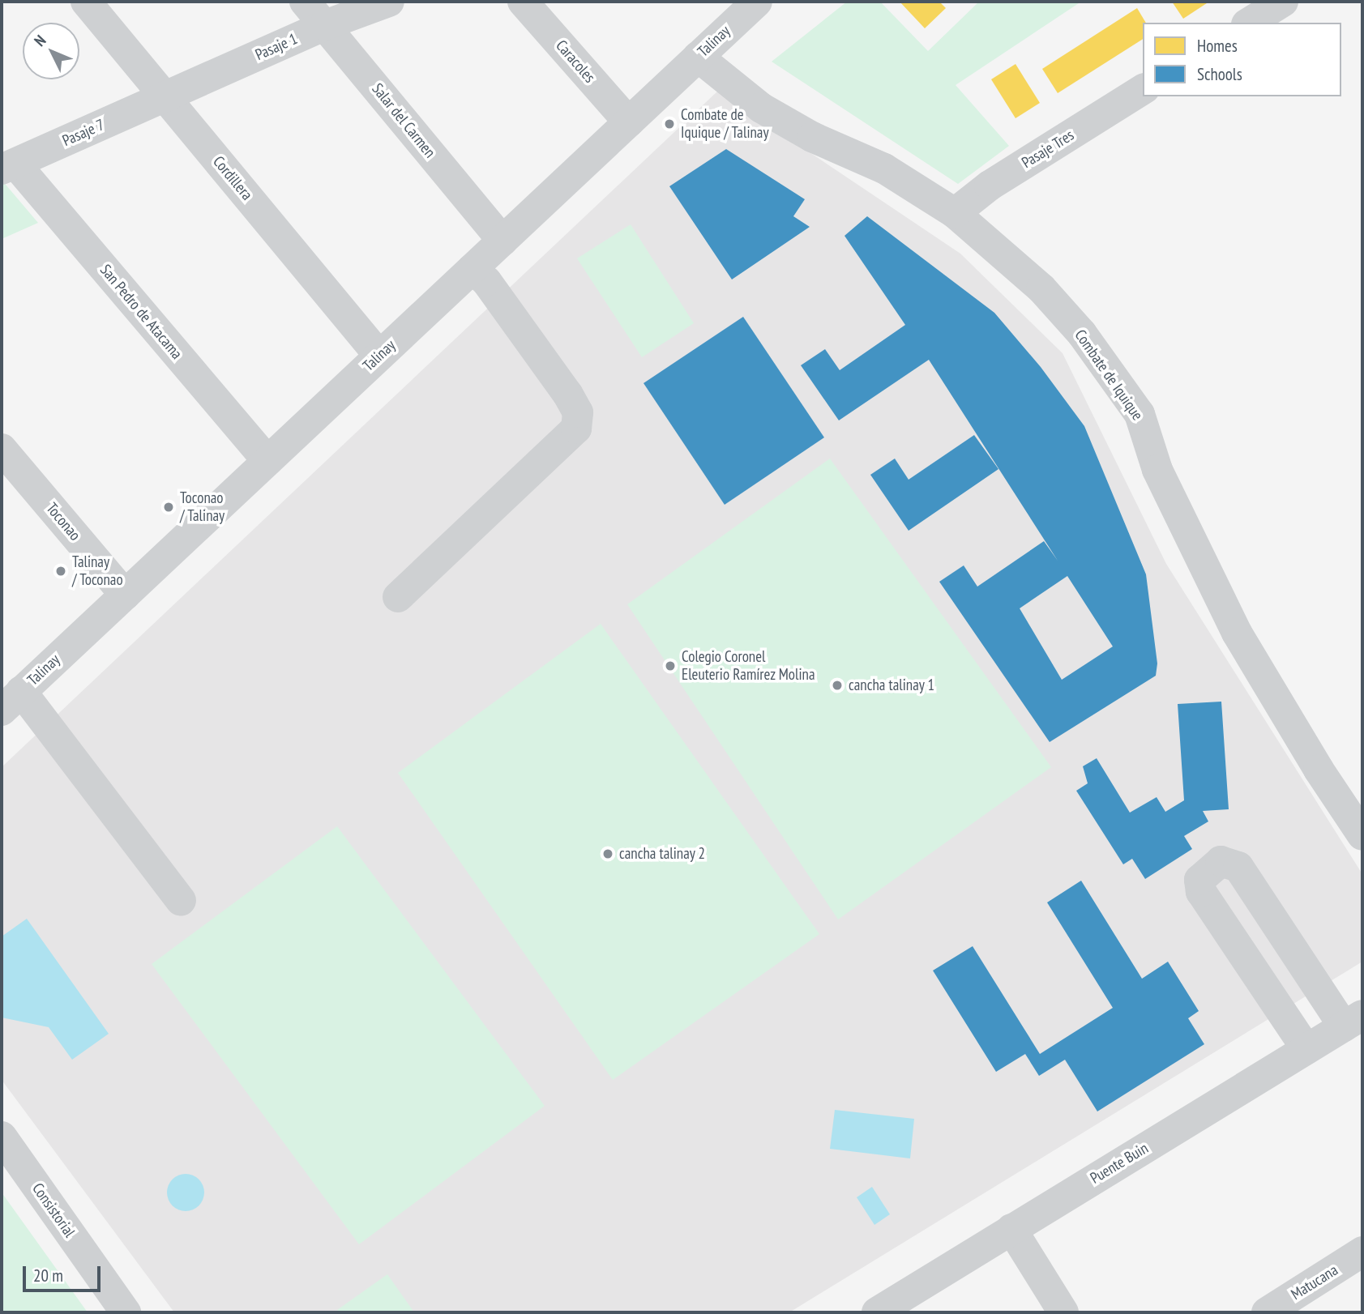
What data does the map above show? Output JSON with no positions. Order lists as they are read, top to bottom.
{
  "streets": {
    "street": [
      "Talinay",
      "Pasaje 1",
      "Caracoles",
      "Salar del Carmen",
      "Pasaje 7",
      "Pasaje Tres",
      "Cordillera",
      "San Pedro de Atacama",
      "Combate de Iquique",
      "Toconao",
      "Puente Buin",
      "Consistorial",
      "Matucana"
    ]
  },
  "crossings": [
    ["Talinay", "Caracoles"],
    ["Talinay", "Salar del Carmen"],
    ["Talinay", "Cordillera"],
    ["Talinay", "San Pedro de Atacama"],
    ["Talinay", "Combate de Iquique"],
    ["Talinay", "Toconao"],
    ["Pasaje 1", "Salar del Carmen"],
    ["Pasaje 1", "Pasaje 7"],
    ["Pasaje 1", "Cordillera"],
    ["Pasaje 7", "Cordillera"],
    ["Pasaje 7", "San Pedro de Atacama"],
    ["Pasaje Tres", "Combate de Iquique"]
  ],
  "places": [
    "Combate de Iquique / Talinay",
    "Toconao / Talinay",
    "Talinay / Toconao",
    "Colegio Coronel Eleuterio Ramírez Molina",
    "cancha talinay 1",
    "cancha talinay 2"
  ],
  "legend": ["Homes", "Schools"],
  "scale_bar": "20 m",
  "north": "top left"
}
